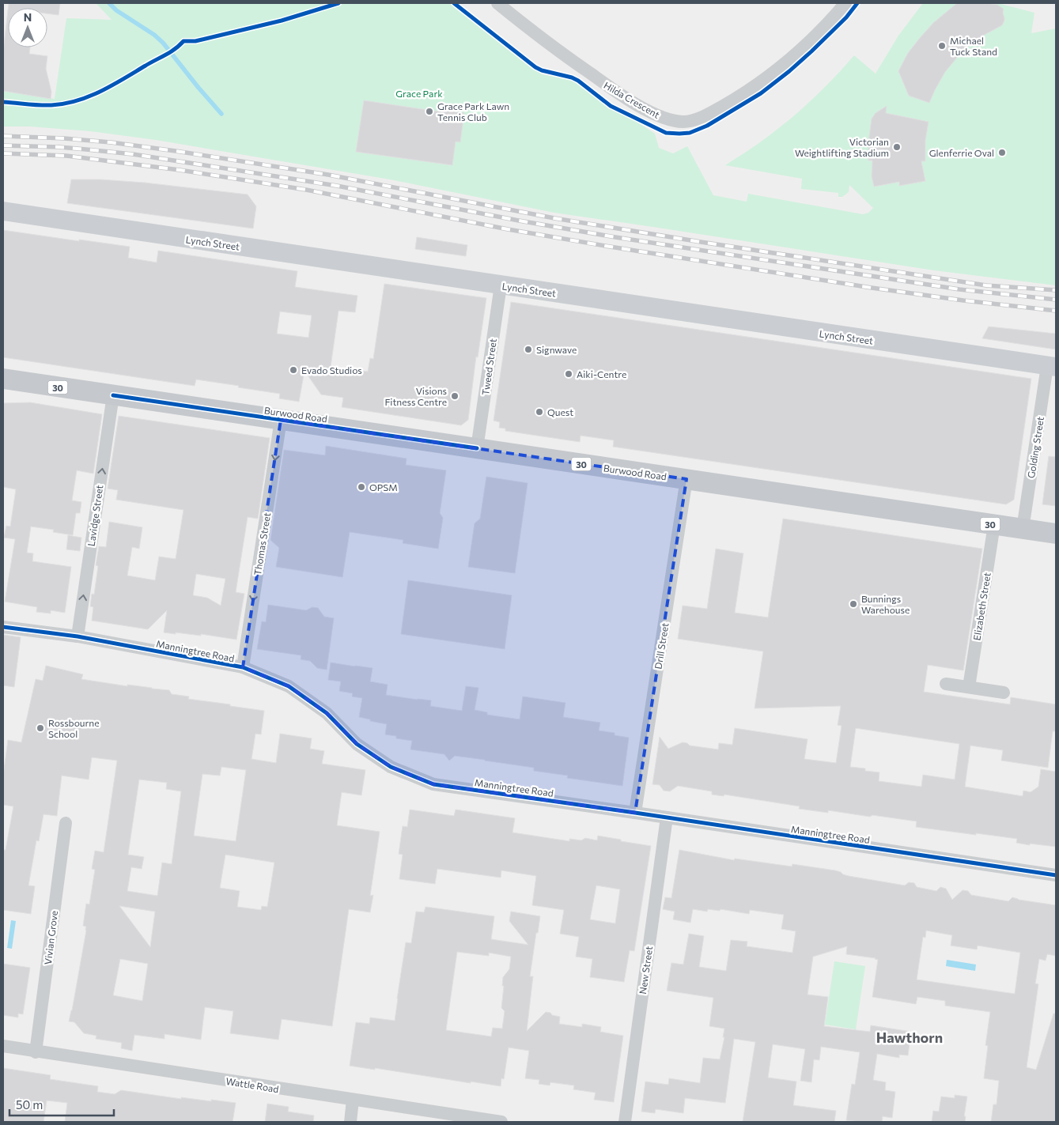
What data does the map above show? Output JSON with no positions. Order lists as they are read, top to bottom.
{
  "streets": {
    "main road": ["30", "Burwood Road"],
    "street": [
      "Hilda Crescent",
      "Lynch Street",
      "Tweed Street",
      "Golding Street",
      "Lavidge Street",
      "Thomas Street",
      "Elizabeth Street",
      "Drill Street",
      "Manningtree Road",
      "Vivian Grove",
      "New Street",
      "Wattle Road"
    ]
  },
  "crossings": [
    ["Lynch Street", "Tweed Street"],
    ["Lynch Street", "Golding Street"],
    ["Tweed Street", "Burwood Road"],
    ["Burwood Road", "Golding Street"],
    ["Burwood Road", "Lavidge Street"],
    ["Burwood Road", "Thomas Street"],
    ["Burwood Road", "Elizabeth Street"],
    ["Burwood Road", "Drill Street"],
    ["Lavidge Street", "Manningtree Road"],
    ["Thomas Street", "Manningtree Road"],
    ["Drill Street", "Manningtree Road"],
    ["Manningtree Road", "New Street"],
    ["Vivian Grove", "Wattle Road"]
  ],
  "one_way": ["Lavidge Street", "Thomas Street"],
  "districts": ["Hawthorn"],
  "parks": ["Grace Park"],
  "places": [
    "Michael Tuck Stand",
    "Grace Park Lawn Tennis Club",
    "Victorian Weightlifting Stadium",
    "Glenferrie Oval",
    "Signwave",
    "Evado Studios",
    "Aiki-Centre",
    "Visions Fitness Centre",
    "Quest",
    "OPSM",
    "Bunnings Warehouse",
    "Rossbourne School"
  ],
  "scale_bar": "50 m",
  "north": "top"
}
